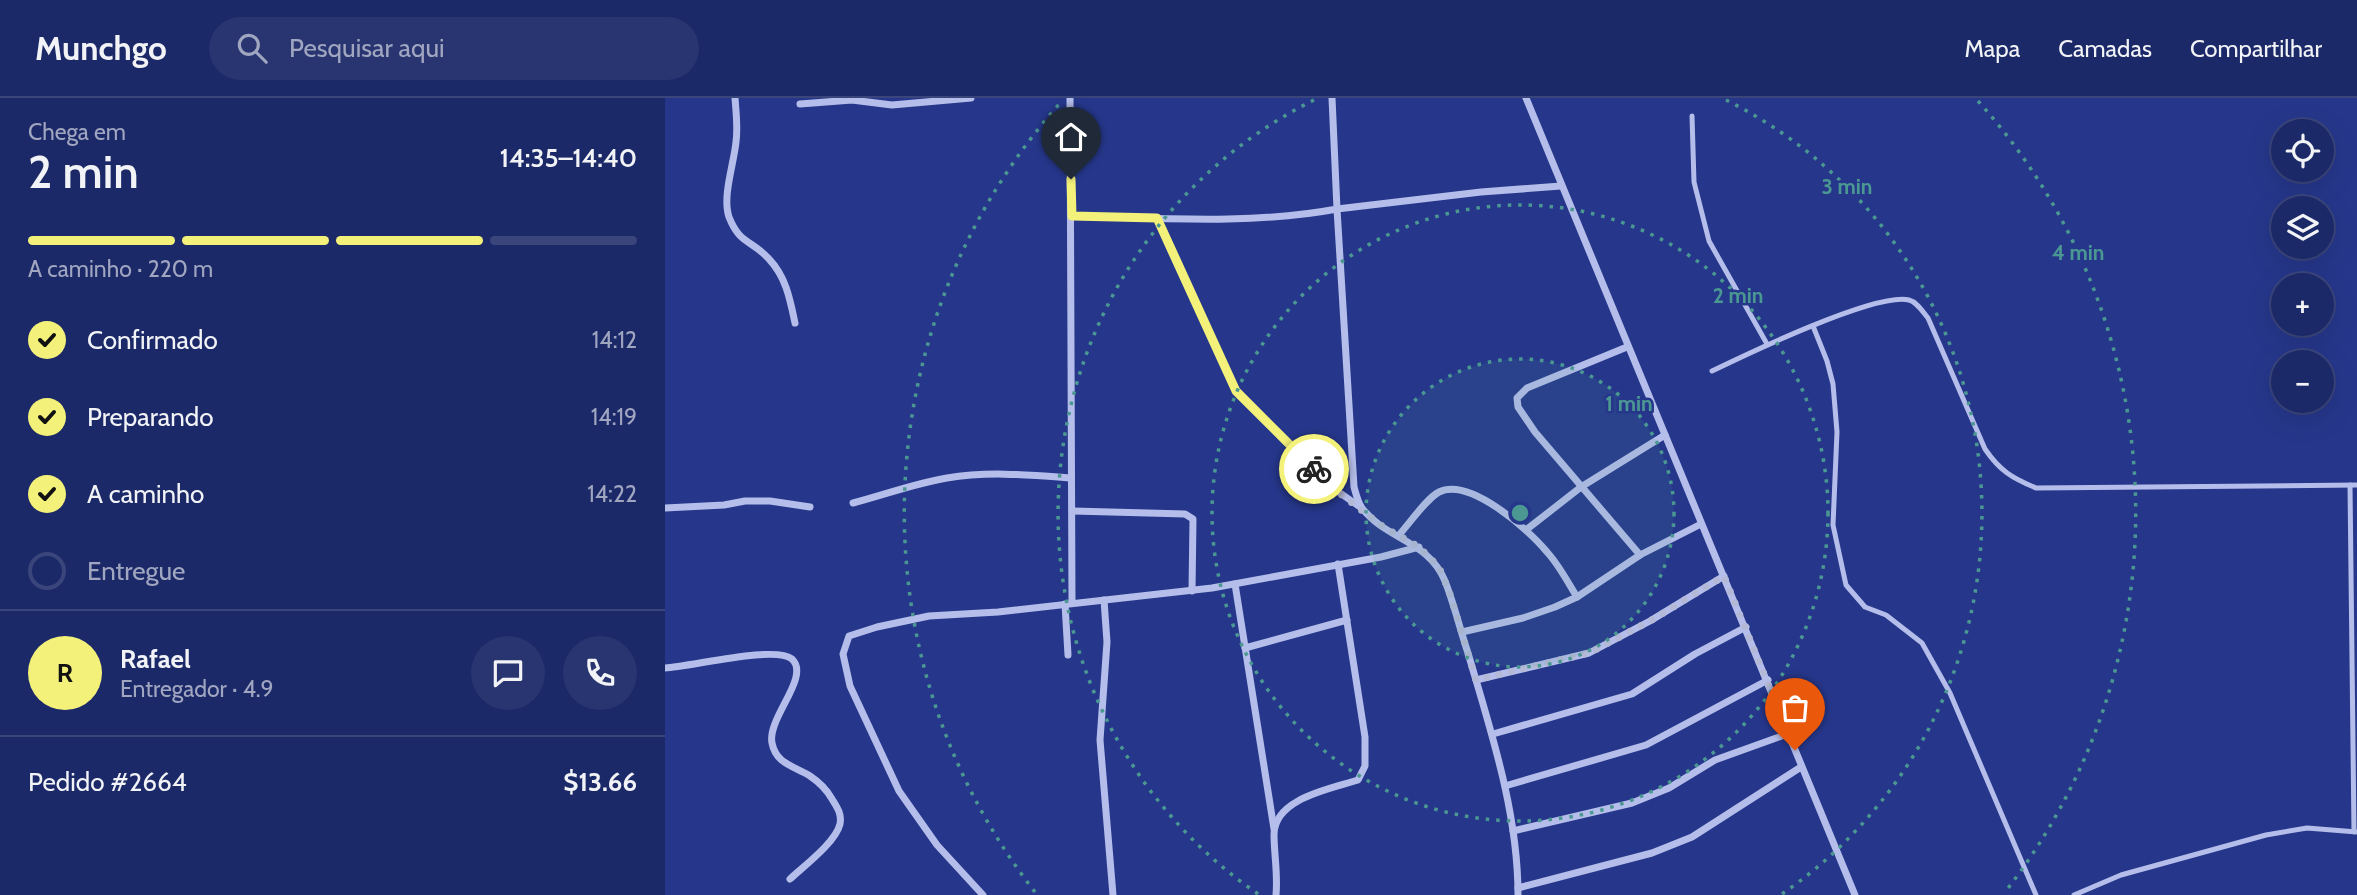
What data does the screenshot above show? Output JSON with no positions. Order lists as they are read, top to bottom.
{
  "page": {
    "header": "Munchgo",
    "search": "Pesquisar aqui",
    "nav": ["Mapa", "Camadas", "Compartilhar"],
    "heading": ["2 min", "Chega em", "14:35–14:40"],
    "panel": [
      "Rafael",
      "Entregador · 4.9",
      "Pedido #2664",
      "$13.66"
    ],
    "map_buttons": ["+", "−"],
    "bar": "A caminho · 220 m",
    "list": [
      ["Confirmado", "14:12"],
      ["Preparando", "14:19"],
      ["A caminho", "14:22"],
      "Entregue"
    ],
    "round": "R"
  },
  "rings": [
    "3 min",
    "4 min",
    "2 min",
    "1 min"
  ]
}
